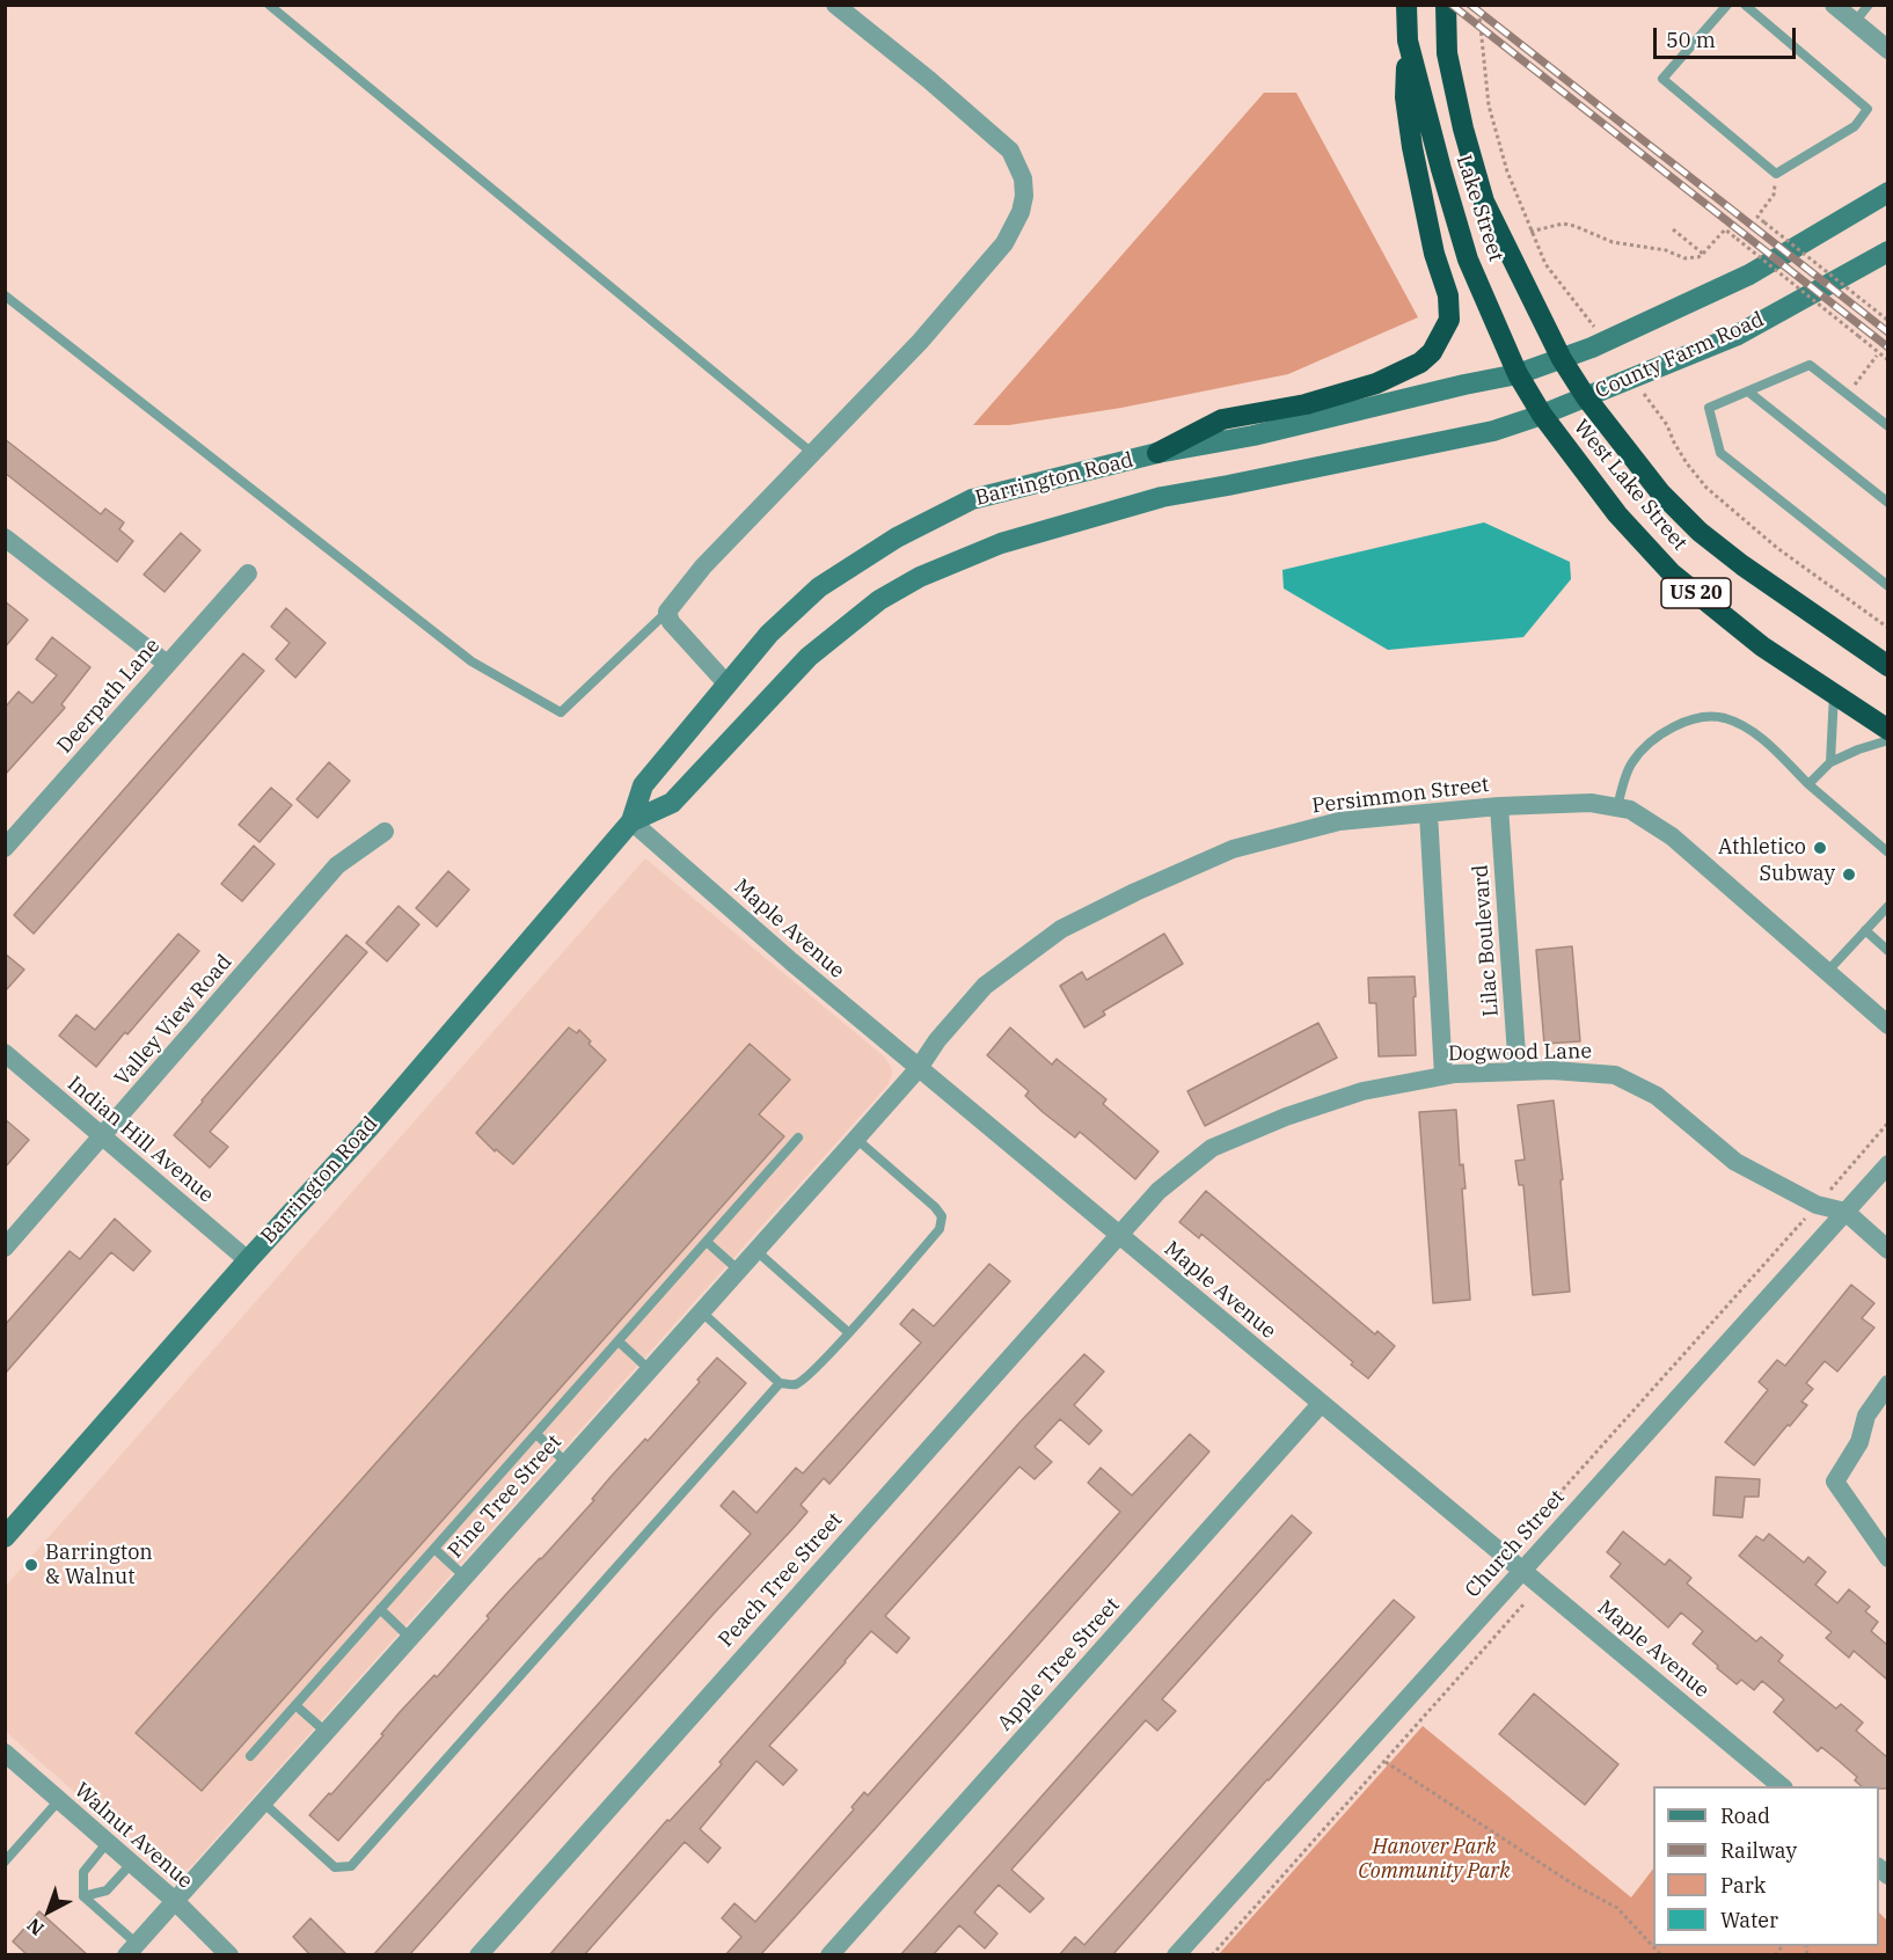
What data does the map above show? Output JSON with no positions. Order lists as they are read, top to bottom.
{
  "streets": {
    "highway": ["Lake Street", "West Lake Street", "US 20"],
    "main road": ["County Farm Road", "Barrington Road"],
    "street": [
      "Deerpath Lane",
      "Persimmon Street",
      "Maple Avenue",
      "Lilac Boulevard",
      "Valley View Road",
      "Dogwood Lane",
      "Indian Hill Avenue",
      "Pine Tree Street",
      "Church Street",
      "Peach Tree Street",
      "Apple Tree Street",
      "Walnut Avenue"
    ]
  },
  "crossings": [
    ["Lake Street", "County Farm Road"],
    ["Lake Street", "Barrington Road"],
    ["Lake Street", "West Lake Street"],
    ["County Farm Road", "Barrington Road"],
    ["County Farm Road", "West Lake Street"],
    ["Barrington Road", "West Lake Street"],
    ["Barrington Road", "Maple Avenue"],
    ["Barrington Road", "Indian Hill Avenue"],
    ["Persimmon Street", "Maple Avenue"],
    ["Persimmon Street", "Lilac Boulevard"],
    ["Persimmon Street", "Pine Tree Street"],
    ["Maple Avenue", "Dogwood Lane"],
    ["Maple Avenue", "Pine Tree Street"],
    ["Maple Avenue", "Church Street"],
    ["Maple Avenue", "Peach Tree Street"],
    ["Maple Avenue", "Apple Tree Street"],
    ["Lilac Boulevard", "Dogwood Lane"],
    ["Valley View Road", "Indian Hill Avenue"],
    ["Dogwood Lane", "Church Street"],
    ["Dogwood Lane", "Peach Tree Street"],
    ["Pine Tree Street", "Walnut Avenue"]
  ],
  "parks": ["Hanover Park Community Park"],
  "places": ["Athletico", "Subway", "Barrington & Walnut"],
  "legend": [
    "Road",
    "Railway",
    "Park",
    "Water"
  ],
  "scale_bar": "50 m",
  "north": "bottom left"
}
